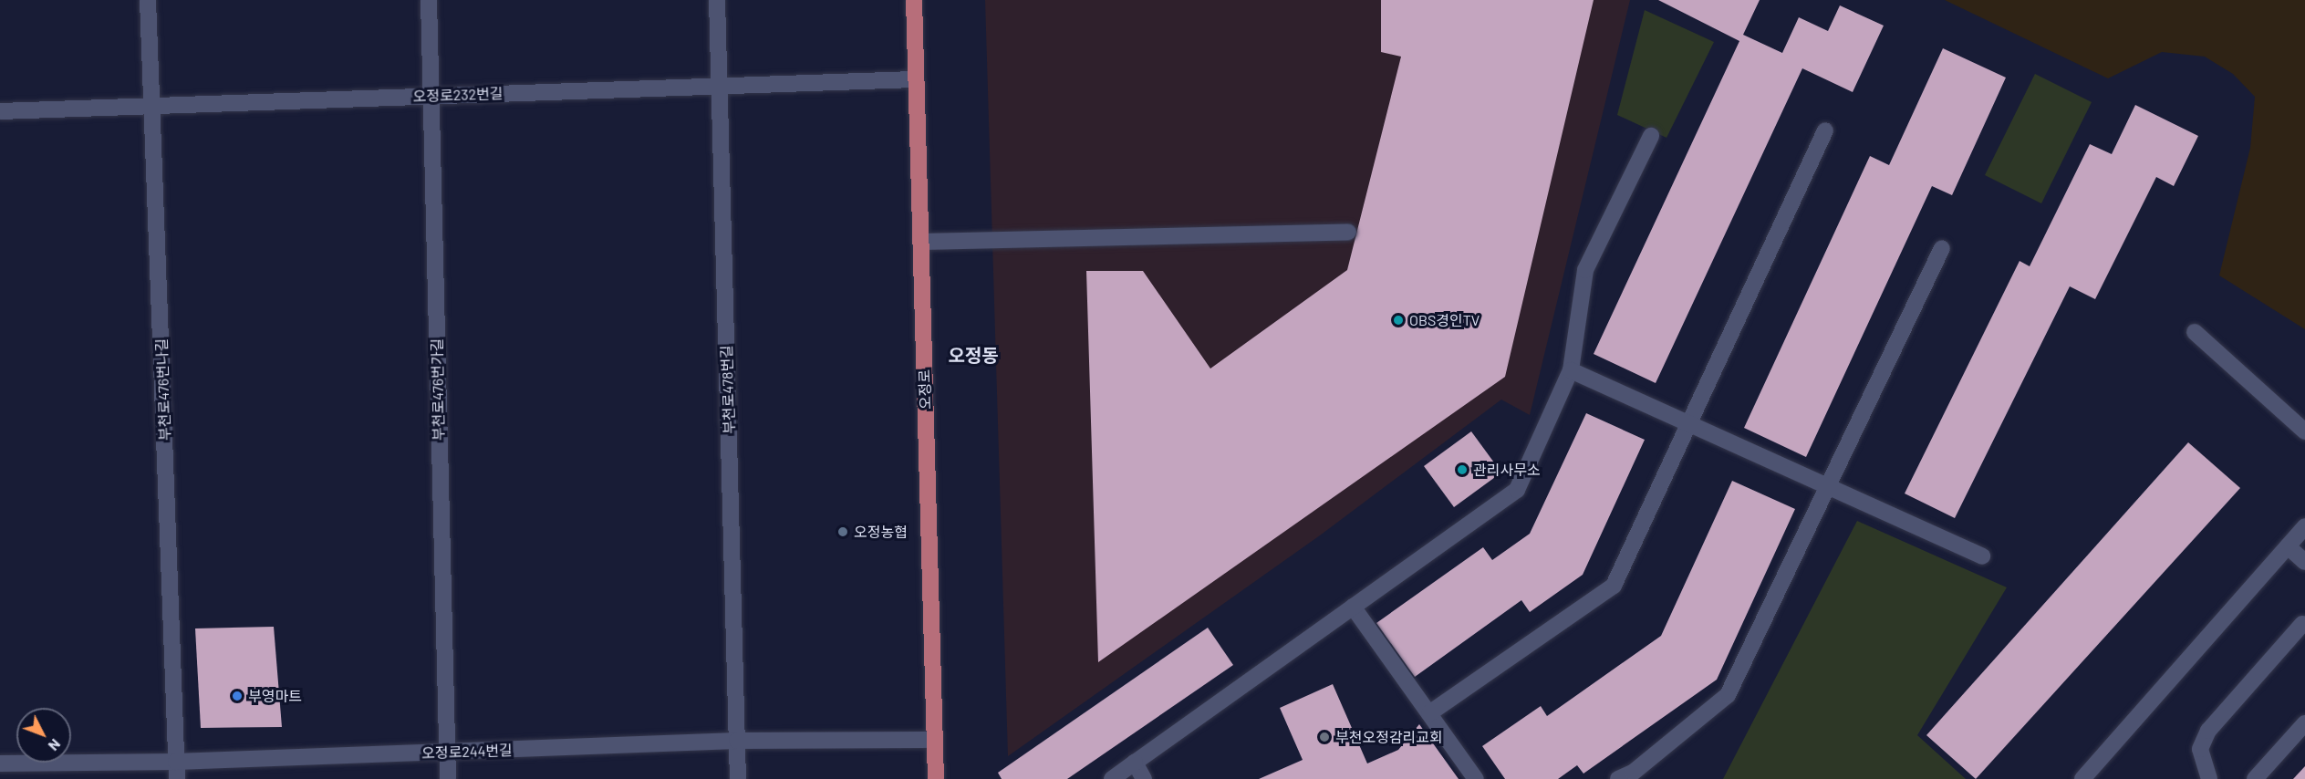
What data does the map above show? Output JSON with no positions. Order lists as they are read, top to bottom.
{
  "streets": {
    "main road": ["오정로"],
    "street": [
      "오정로232번길",
      "부천로476번나길",
      "부천로476번가길",
      "부천로478번길",
      "오정로244번길"
    ]
  },
  "crossings": [
    ["오정로232번길", "부천로476번나길"],
    ["오정로232번길", "부천로476번가길"],
    ["오정로232번길", "부천로478번길"],
    ["오정로232번길", "오정로"],
    ["부천로476번나길", "오정로244번길"],
    ["부천로476번가길", "오정로244번길"],
    ["부천로478번길", "오정로244번길"],
    ["오정로", "오정로244번길"]
  ],
  "districts": ["오정동"],
  "places": [
    "OBS경인TV",
    "관리사무소",
    "오정농협",
    "부영마트",
    "부천오정감리교회"
  ],
  "north": "bottom right"
}
